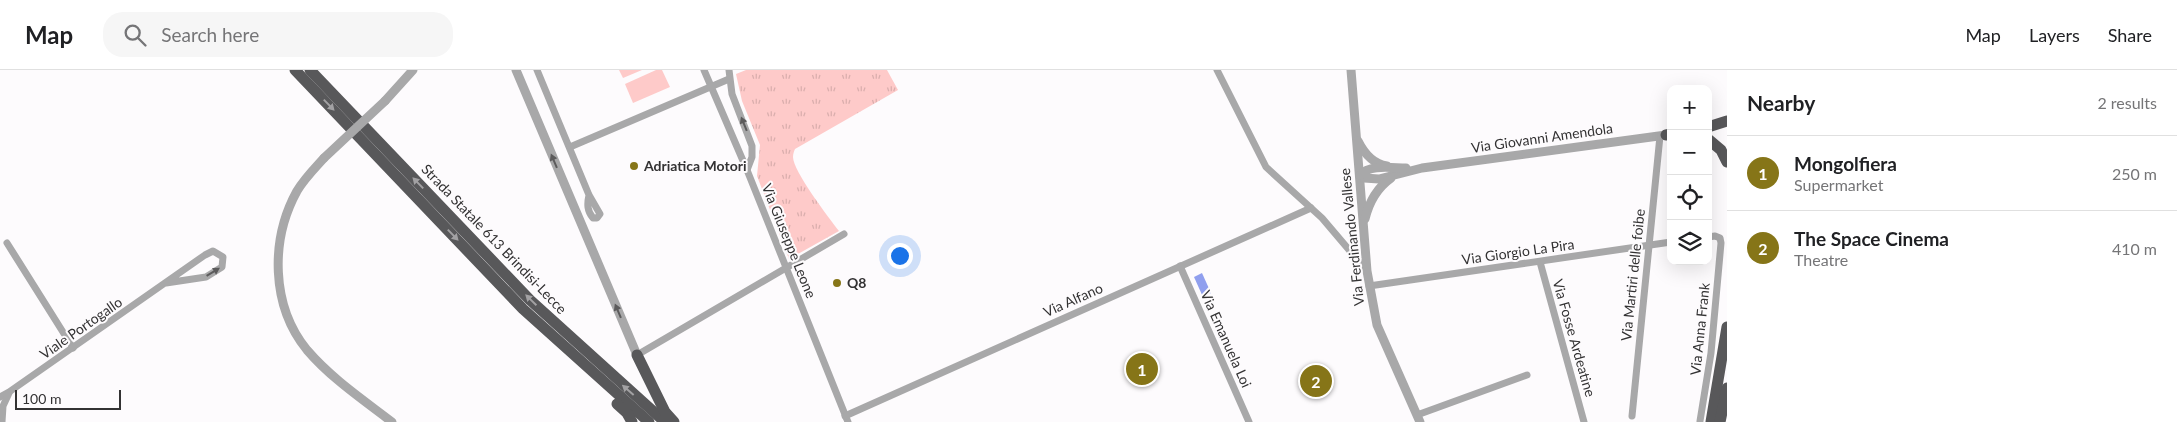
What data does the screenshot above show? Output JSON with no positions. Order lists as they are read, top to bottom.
{
  "streets": {
    "highway": ["Strada Statale 613 Brindisi-Lecce"],
    "street": [
      "Via Giovanni Amendola",
      "Via Ferdinando Vallese",
      "Via Giuseppe Leone",
      "Via Giorgio La Pira",
      "Via Martiri delle foibe",
      "Via Alfano",
      "Viale Portogallo",
      "Via Anna Frank",
      "Via Fosse Ardeatine",
      "Via Emanuela Loi"
    ]
  },
  "crossings": [
    ["Via Giovanni Amendola", "Via Ferdinando Vallese"],
    ["Via Giovanni Amendola", "Via Martiri delle foibe"],
    ["Via Ferdinando Vallese", "Via Giorgio La Pira"],
    ["Via Giuseppe Leone", "Via Alfano"],
    ["Via Giorgio La Pira", "Via Martiri delle foibe"],
    ["Via Giorgio La Pira", "Via Fosse Ardeatine"],
    ["Via Alfano", "Via Emanuela Loi"]
  ],
  "places": ["Adriatica Motori", "Q8"],
  "scale_bar": "100 m",
  "page": {
    "header": "Map",
    "search": "Search here",
    "nav": ["Map", "Layers", "Share"],
    "heading": ["Nearby", "2 results"],
    "map_buttons": ["+", "−"],
    "list": [
      {
        "mark": "1",
        "name": "Mongolfiera",
        "note": "Supermarket",
        "value": "250 m"
      },
      {
        "mark": "2",
        "name": "The Space Cinema",
        "note": "Theatre",
        "value": "410 m"
      }
    ],
    "pins": ["1", "2"],
    "scale": "100 m"
  }
}
